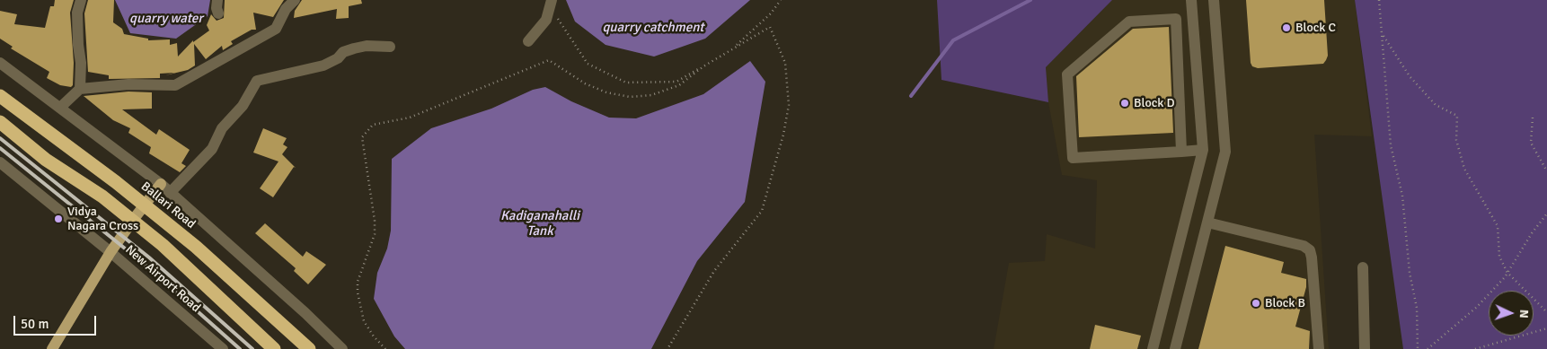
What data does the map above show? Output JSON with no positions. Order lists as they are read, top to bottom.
{
  "streets": {
    "highway": ["Ballari Road"],
    "street": ["New Airport Road"]
  },
  "water": ["quarry water", "quarry catchment", "Kadiganahalli Tank"],
  "places": [
    "Block C",
    "Block D",
    "Vidya Nagara Cross",
    "Block B"
  ],
  "scale_bar": "50 m",
  "north": "right"
}
